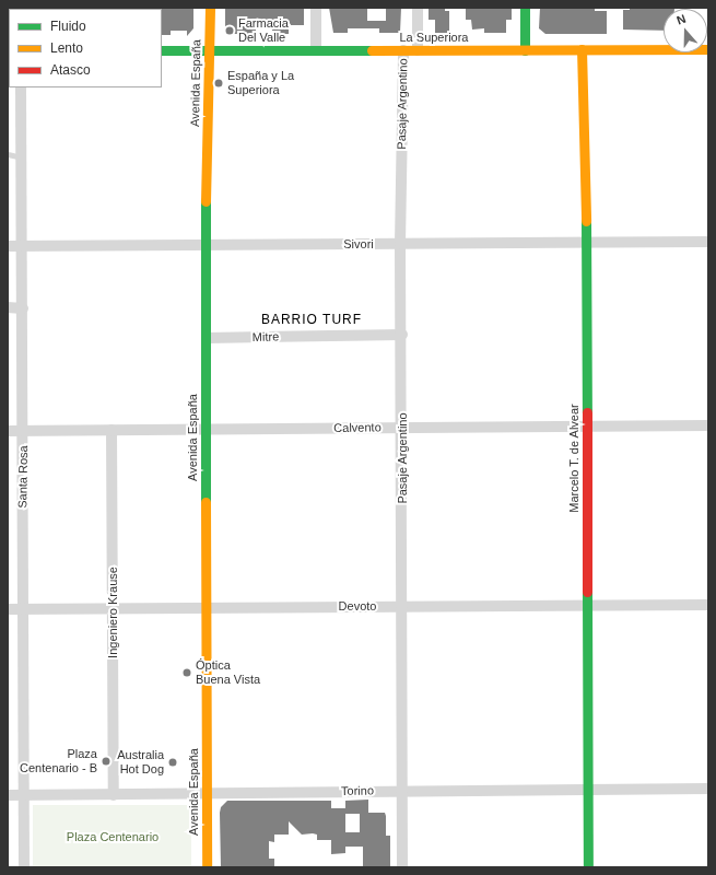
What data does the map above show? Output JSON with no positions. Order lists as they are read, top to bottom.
{
  "streets": {
    "street": [
      "La Superiora",
      "Avenida España",
      "Pasaje Argentino",
      "Sivori",
      "Mitre",
      "Calvento",
      "Marcelo T. de Alvear",
      "Santa Rosa",
      "Devoto",
      "Ingeniero Krause",
      "Torino"
    ]
  },
  "crossings": [
    ["La Superiora", "Avenida España"],
    ["La Superiora", "Pasaje Argentino"],
    ["La Superiora", "Marcelo T. de Alvear"],
    ["Avenida España", "Sivori"],
    ["Avenida España", "Mitre"],
    ["Avenida España", "Calvento"],
    ["Avenida España", "Devoto"],
    ["Avenida España", "Torino"],
    ["Pasaje Argentino", "Sivori"],
    ["Pasaje Argentino", "Mitre"],
    ["Pasaje Argentino", "Calvento"],
    ["Pasaje Argentino", "Devoto"],
    ["Pasaje Argentino", "Torino"],
    ["Sivori", "Marcelo T. de Alvear"],
    ["Sivori", "Santa Rosa"],
    ["Calvento", "Marcelo T. de Alvear"],
    ["Calvento", "Santa Rosa"],
    ["Calvento", "Ingeniero Krause"],
    ["Marcelo T. de Alvear", "Devoto"],
    ["Marcelo T. de Alvear", "Torino"],
    ["Santa Rosa", "Devoto"],
    ["Santa Rosa", "Torino"],
    ["Devoto", "Ingeniero Krause"],
    ["Ingeniero Krause", "Torino"]
  ],
  "districts": ["BARRIO TURF"],
  "parks": ["Plaza Centenario"],
  "places": [
    "Farmacia Del Valle",
    "España y La Superiora",
    "Óptica Buena Vista",
    "Plaza Centenario - B",
    "Australia Hot Dog"
  ],
  "legend": ["Fluido", "Lento", "Atasco"],
  "north": "top"
}
